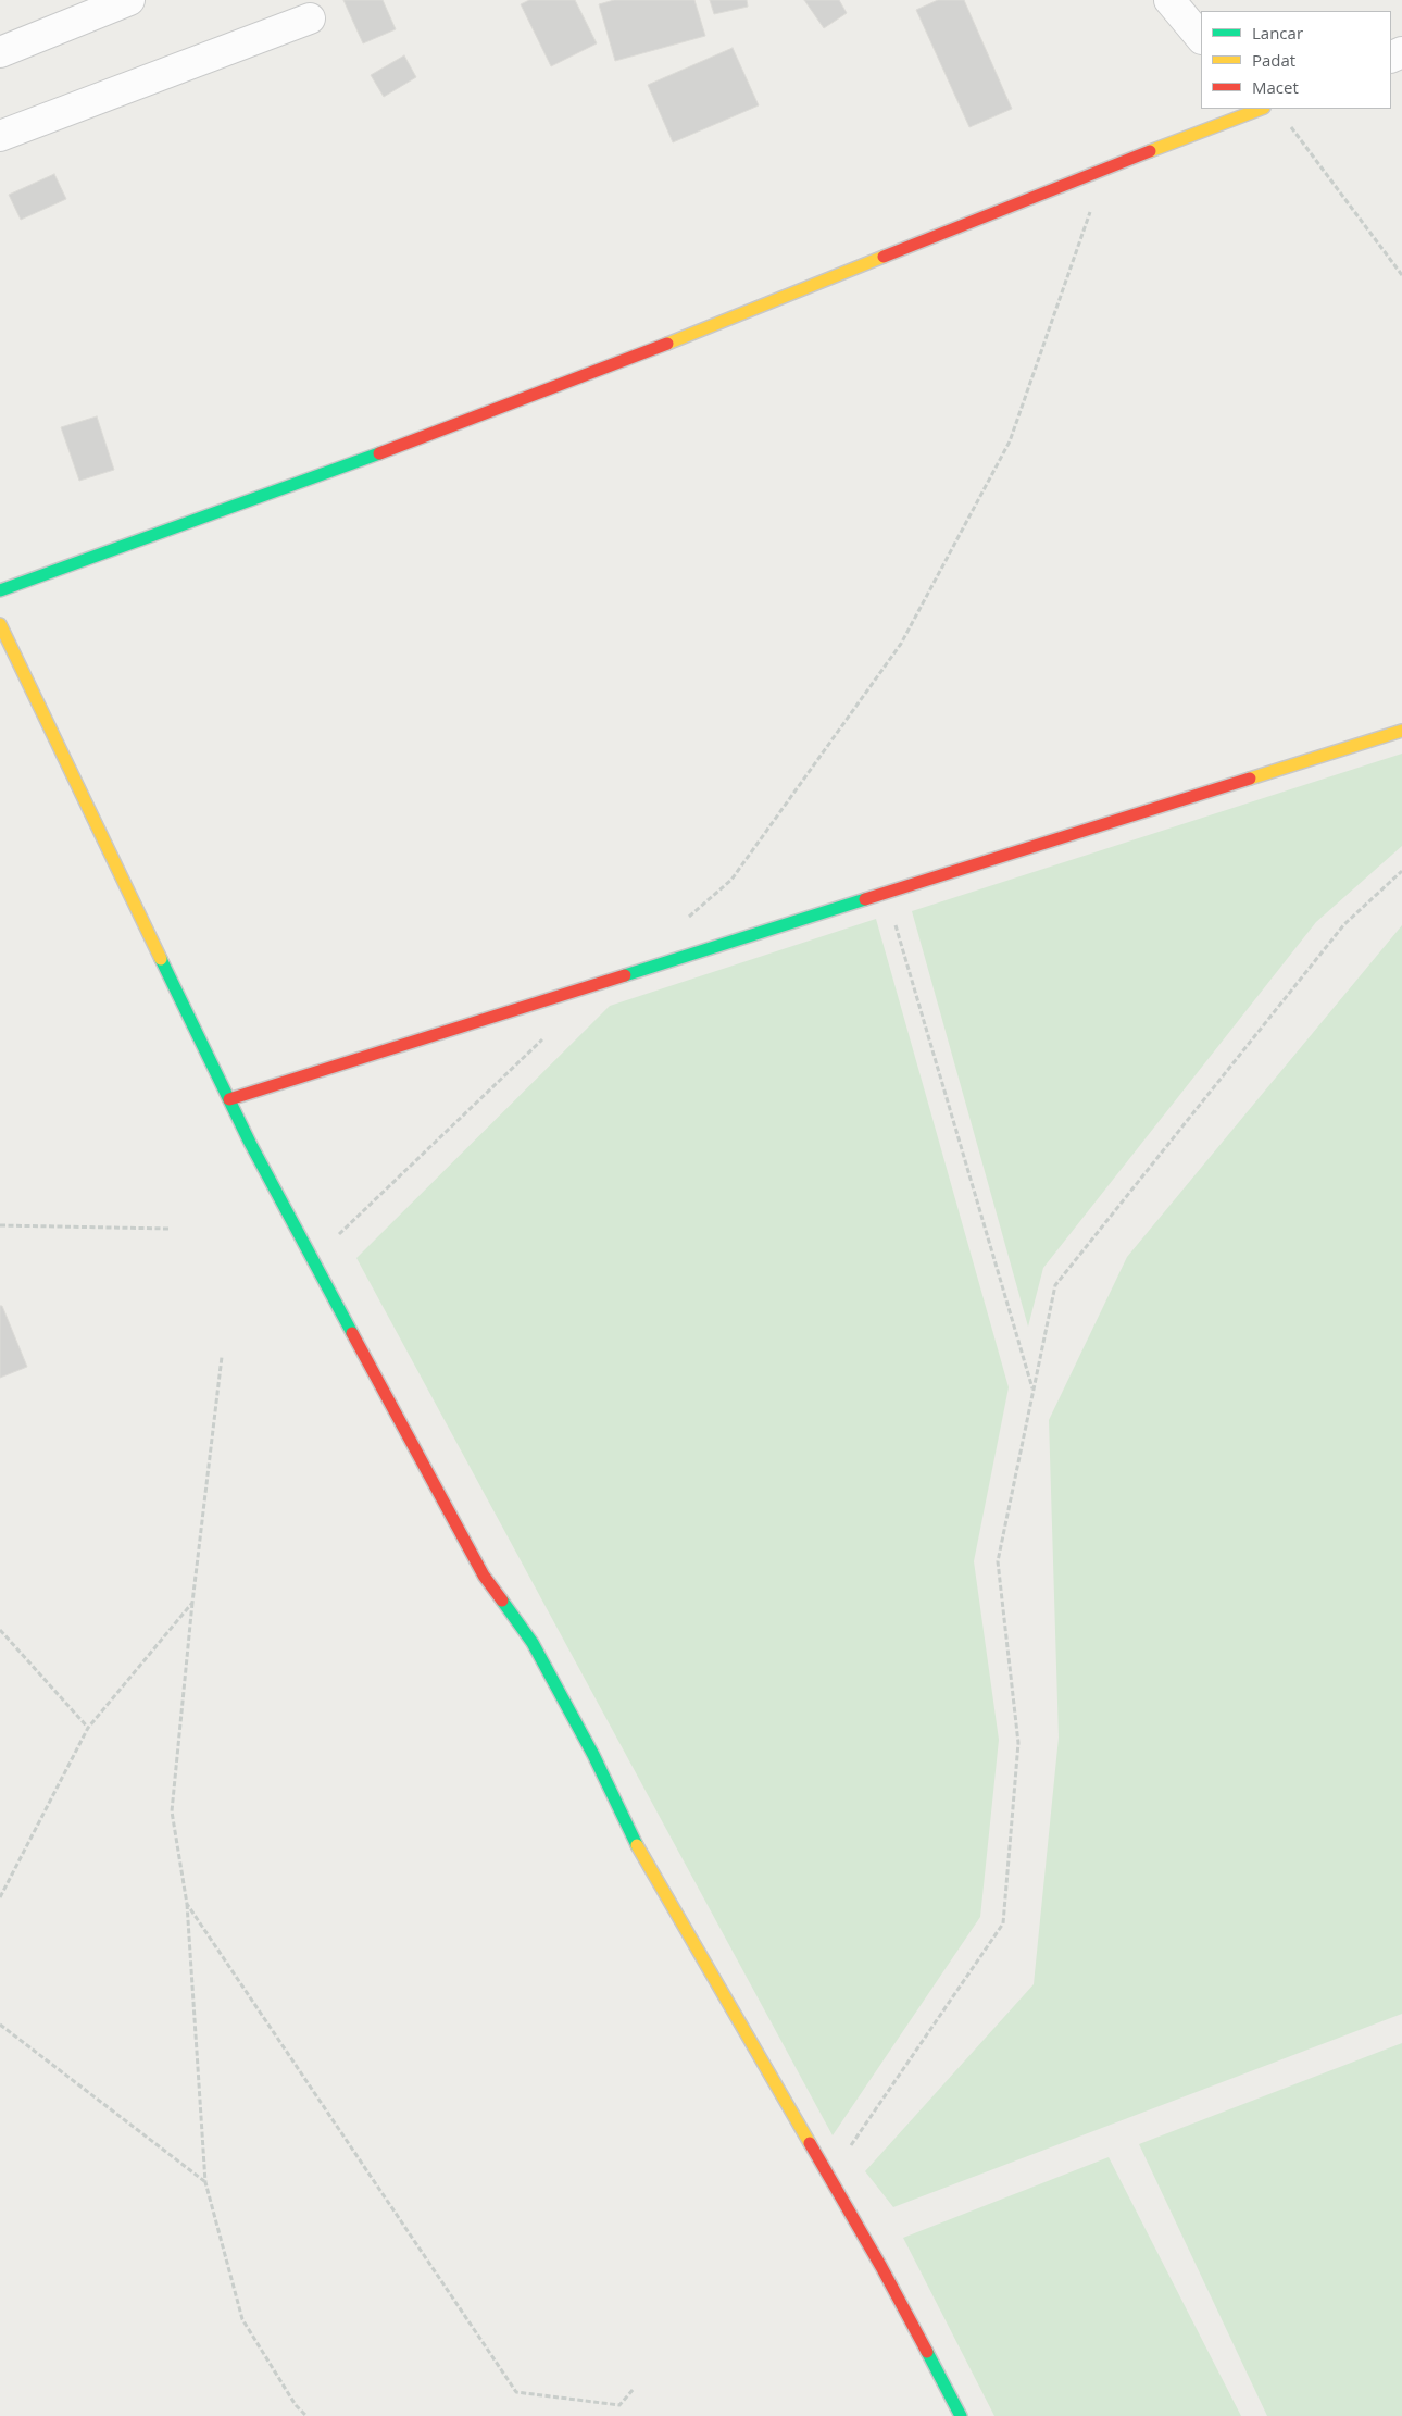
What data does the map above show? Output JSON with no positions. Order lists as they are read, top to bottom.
{
  "legend": ["Lancar", "Padat", "Macet"]
}
